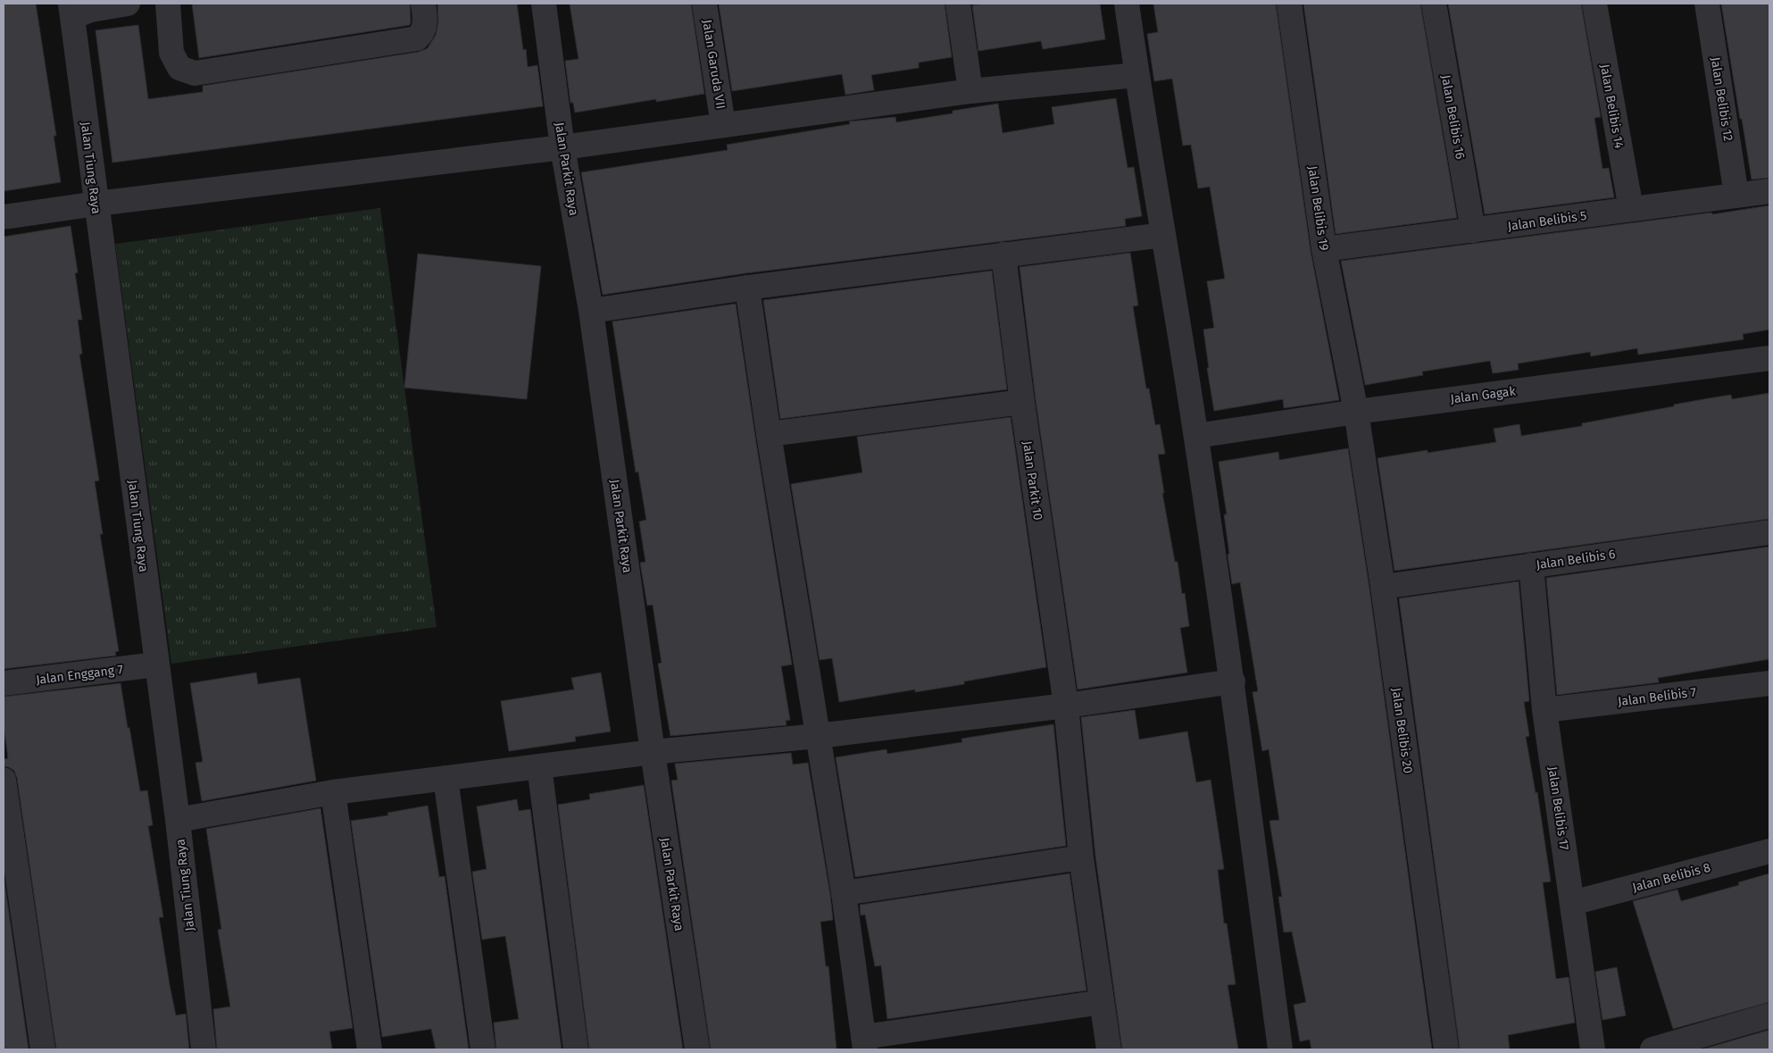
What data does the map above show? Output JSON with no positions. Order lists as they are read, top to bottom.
{
  "streets": {
    "street": [
      "Jalan Garuda VII",
      "Jalan Belibis 12",
      "Jalan Belibis 14",
      "Jalan Belibis 16",
      "Jalan Tiung Raya",
      "Jalan Parkit Raya",
      "Jalan Belibis 19",
      "Jalan Belibis 5",
      "Jalan Gagak",
      "Jalan Parkit 10",
      "Jalan Belibis 6",
      "Jalan Enggang 7",
      "Jalan Belibis 7",
      "Jalan Belibis 20",
      "Jalan Belibis 17",
      "Jalan Belibis 8"
    ]
  },
  "crossings": [
    ["Jalan Belibis 12", "Jalan Belibis 5"],
    ["Jalan Belibis 14", "Jalan Belibis 5"],
    ["Jalan Belibis 16", "Jalan Belibis 5"],
    ["Jalan Tiung Raya", "Jalan Enggang 7"],
    ["Jalan Belibis 19", "Jalan Belibis 5"],
    ["Jalan Belibis 19", "Jalan Gagak"],
    ["Jalan Belibis 19", "Jalan Belibis 20"],
    ["Jalan Gagak", "Jalan Belibis 20"],
    ["Jalan Belibis 6", "Jalan Belibis 20"],
    ["Jalan Belibis 6", "Jalan Belibis 17"],
    ["Jalan Belibis 7", "Jalan Belibis 17"],
    ["Jalan Belibis 17", "Jalan Belibis 8"]
  ]
}
